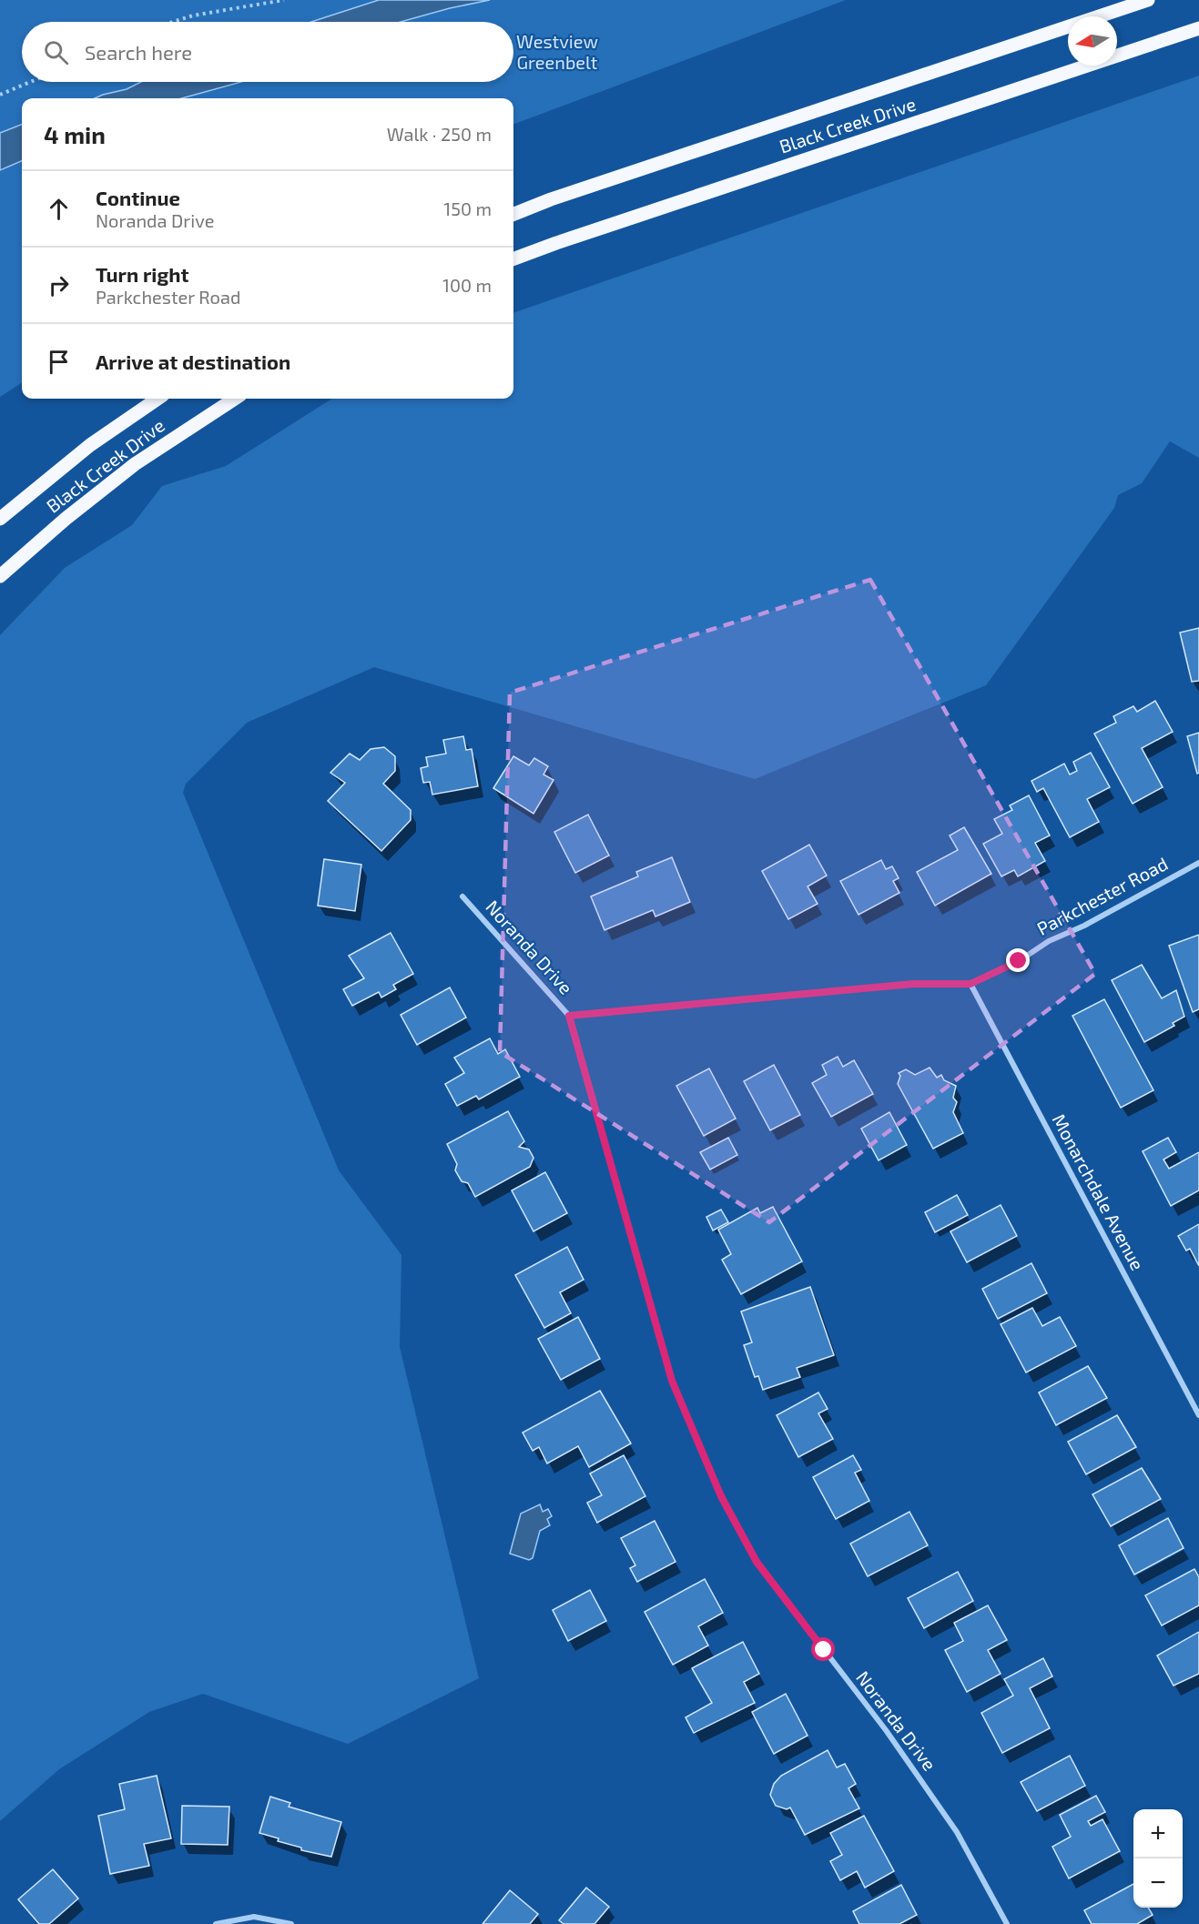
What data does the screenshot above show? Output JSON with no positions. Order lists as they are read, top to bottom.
{
  "streets": {
    "main road": ["Black Creek Drive"],
    "street": ["Parkchester Road", "Noranda Drive", "Monarchdale Avenue"]
  },
  "crossings": [
    ["Parkchester Road", "Noranda Drive"],
    ["Parkchester Road", "Monarchdale Avenue"]
  ],
  "parks": ["Westview Greenbelt"],
  "north": "left",
  "page": {
    "search": "Search here",
    "heading": ["4 min", "Walk · 250 m"],
    "list": [
      ["Continue", "Noranda Drive", "150 m"],
      ["Turn right", "Parkchester Road", "100 m"],
      "Arrive at destination"
    ],
    "map_buttons": ["+", "−"]
  }
}
